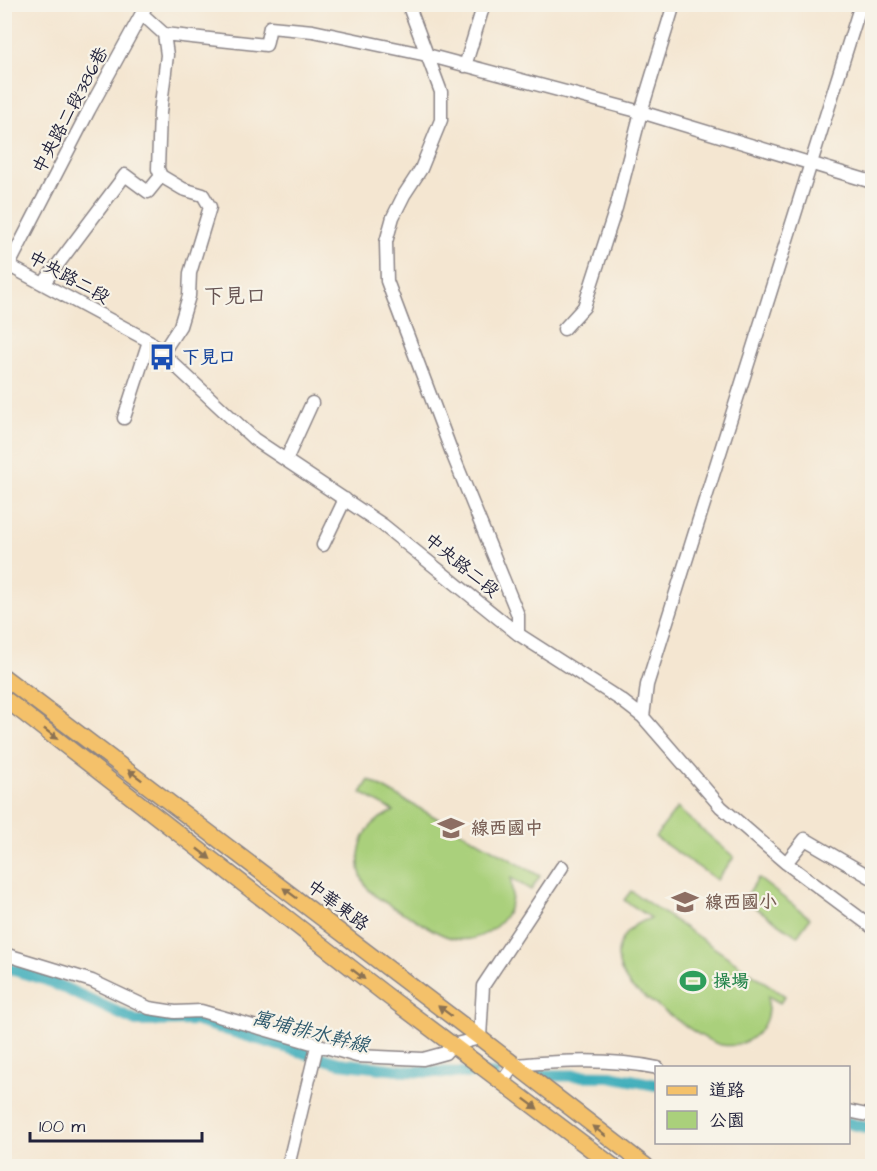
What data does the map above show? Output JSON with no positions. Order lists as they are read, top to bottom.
{
  "streets": {
    "main road": ["中華東路"],
    "street": ["中央路二段386巷", "中央路二段"]
  },
  "crossings": [
    ["中央路二段386巷", "中央路二段"]
  ],
  "districts": ["下見口"],
  "water": ["寓埔排水幹線"],
  "places": {
    "bus stop": ["下見口"],
    "school or university": ["線西國中", "線西國小"],
    "sports": ["操場"]
  },
  "legend": ["道路", "公園"],
  "scale_bar": "100 m"
}
